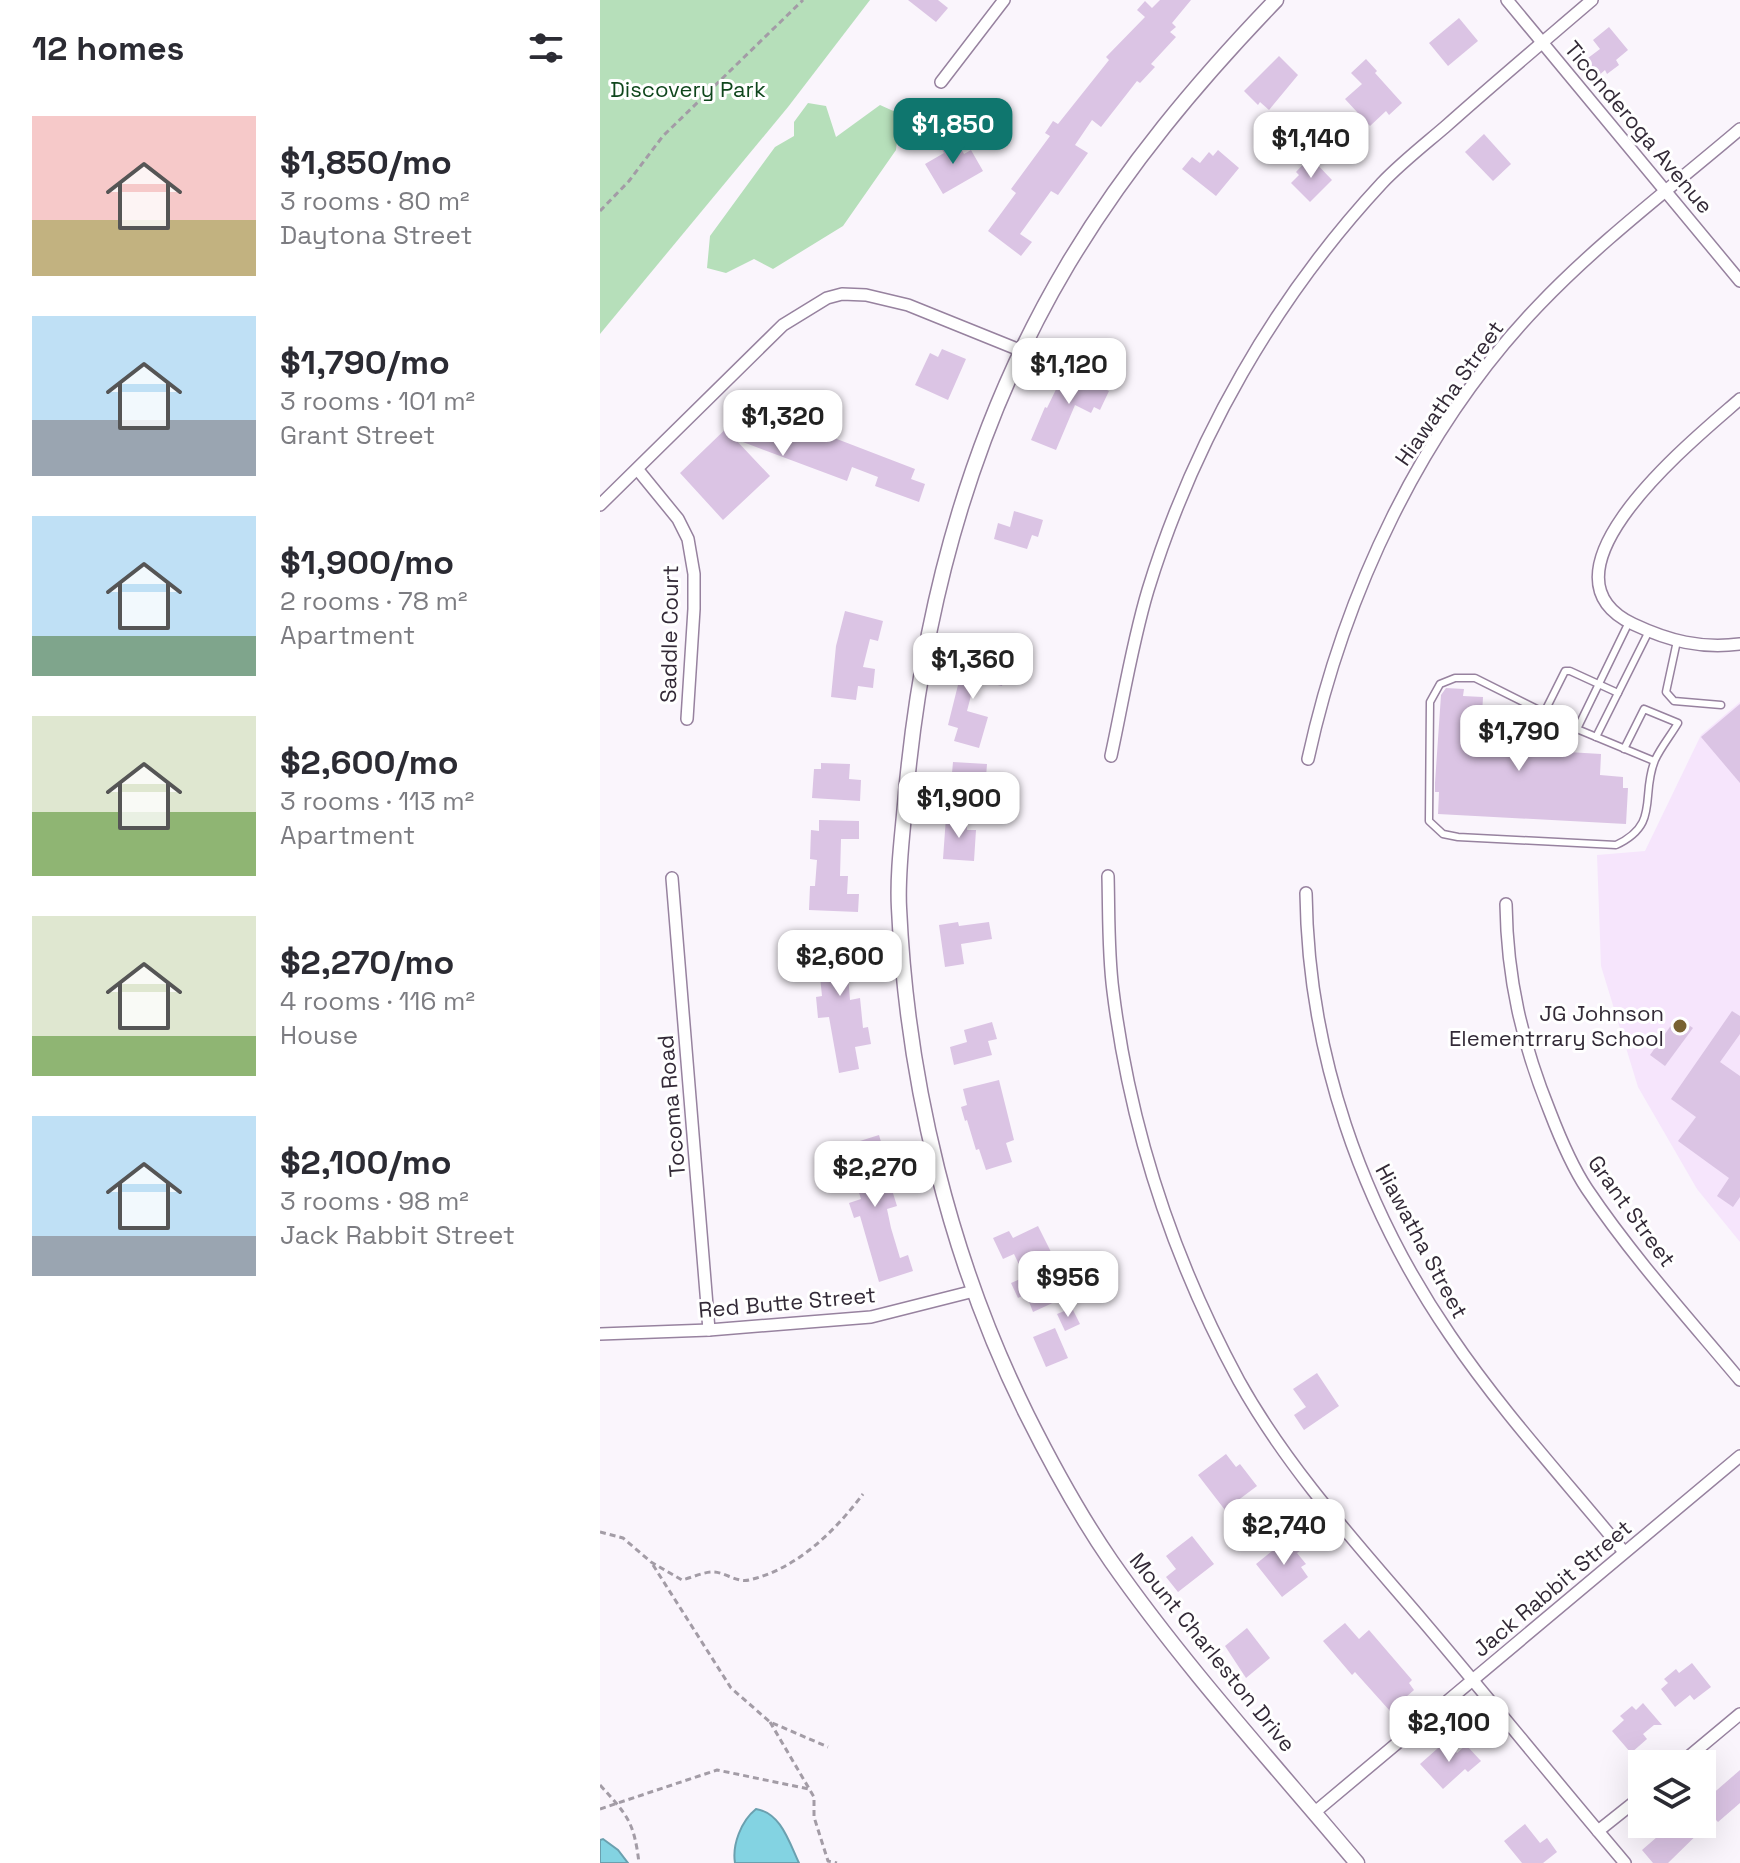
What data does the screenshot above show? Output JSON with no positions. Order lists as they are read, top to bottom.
{
  "streets": {
    "street": [
      "Ticonderoga Avenue",
      "Hiawatha Street",
      "Saddle Court",
      "Tocoma Road",
      "Grant Street",
      "Red Butte Street",
      "Jack Rabbit Street",
      "Mount Charleston Drive"
    ]
  },
  "crossings": [
    ["Ticonderoga Avenue", "Hiawatha Street"],
    ["Hiawatha Street", "Jack Rabbit Street"],
    ["Tocoma Road", "Red Butte Street"],
    ["Red Butte Street", "Mount Charleston Drive"],
    ["Jack Rabbit Street", "Mount Charleston Drive"]
  ],
  "parks": ["Discovery Park"],
  "places": ["JG Johnson Elementrrary School"],
  "page": {
    "heading": "12 homes",
    "list": [
      {
        "name": "$1,850/mo",
        "note": "3 rooms · 80 m² · Daytona Street"
      },
      {
        "name": "$1,790/mo",
        "note": "3 rooms · 101 m² · Grant Street"
      },
      {
        "name": "$1,900/mo",
        "note": "2 rooms · 78 m² · Apartment"
      },
      {
        "name": "$2,600/mo",
        "note": "3 rooms · 113 m² · Apartment"
      },
      {
        "name": "$2,270/mo",
        "note": "4 rooms · 116 m² · House"
      },
      {
        "name": "$2,100/mo",
        "note": "3 rooms · 98 m² · Jack Rabbit Street"
      }
    ],
    "price": [
      "$1,850",
      "$1,140",
      "$1,120",
      "$1,320",
      "$1,360",
      "$1,790",
      "$1,900",
      "$2,600",
      "$2,270",
      "$956",
      "$2,740",
      "$2,100"
    ]
  }
}
